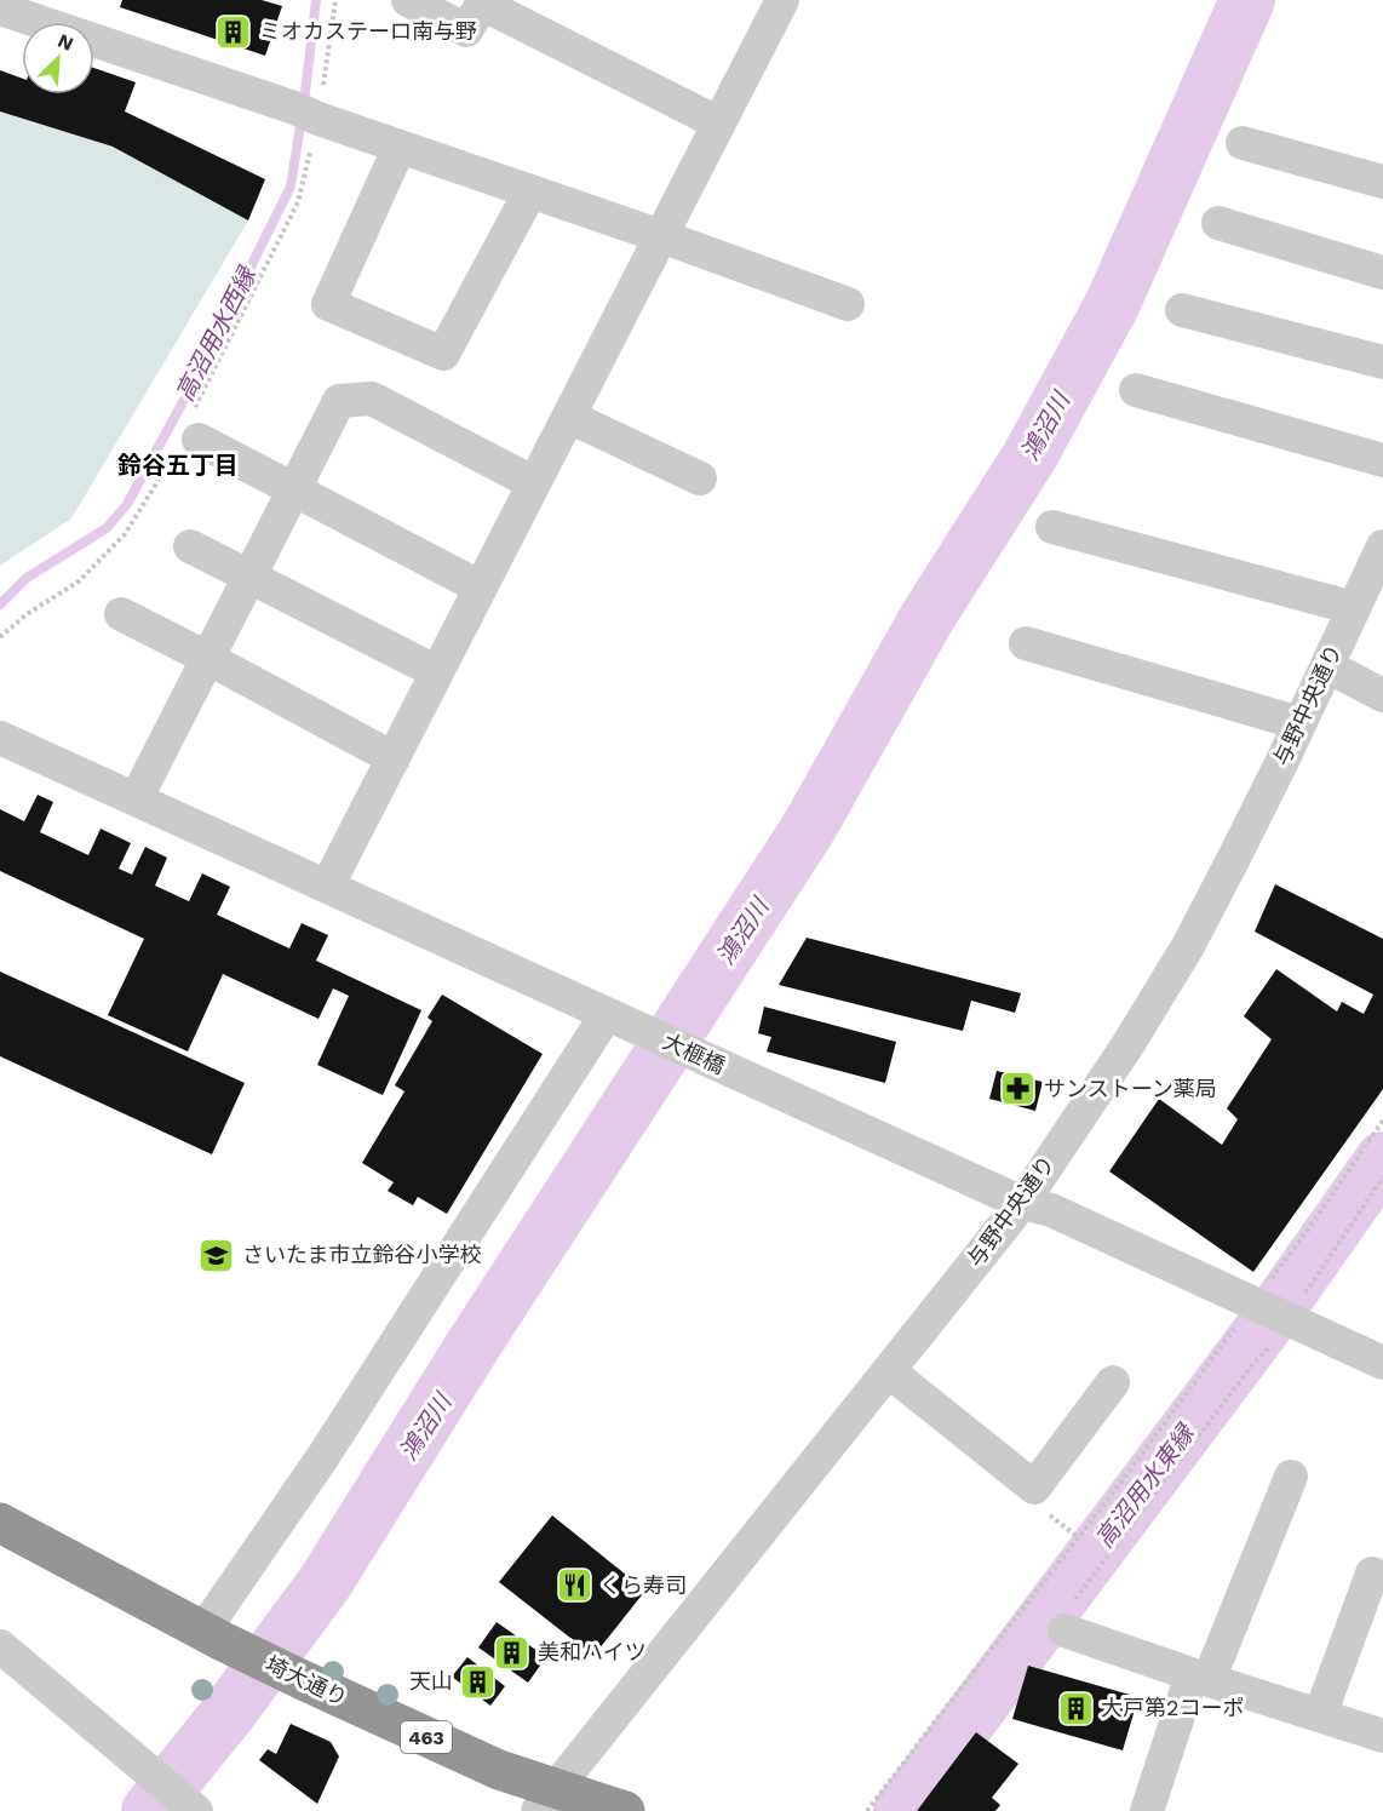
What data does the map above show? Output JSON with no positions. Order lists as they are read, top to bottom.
{
  "streets": {
    "highway": ["埼大通り", "463"],
    "street": ["与野中央通り", "大榧橋"]
  },
  "crossings": [
    ["与野中央通り", "大榧橋"],
    ["与野中央通り", "埼大通り"]
  ],
  "districts": ["鈴谷五丁目"],
  "water": ["高沼用水西縁", "鴻沼川", "高沼用水東縁"],
  "places": {
    "building": [
      "ミオカステーロ南与野",
      "美和ハイツ",
      "天山",
      "大戸第2コーポ"
    ],
    "pharmacy": ["サンストーン薬局"],
    "school or university": ["さいたま市立鈴谷小学校"],
    "restaurant": ["くら寿司"]
  },
  "north": "top right"
}
